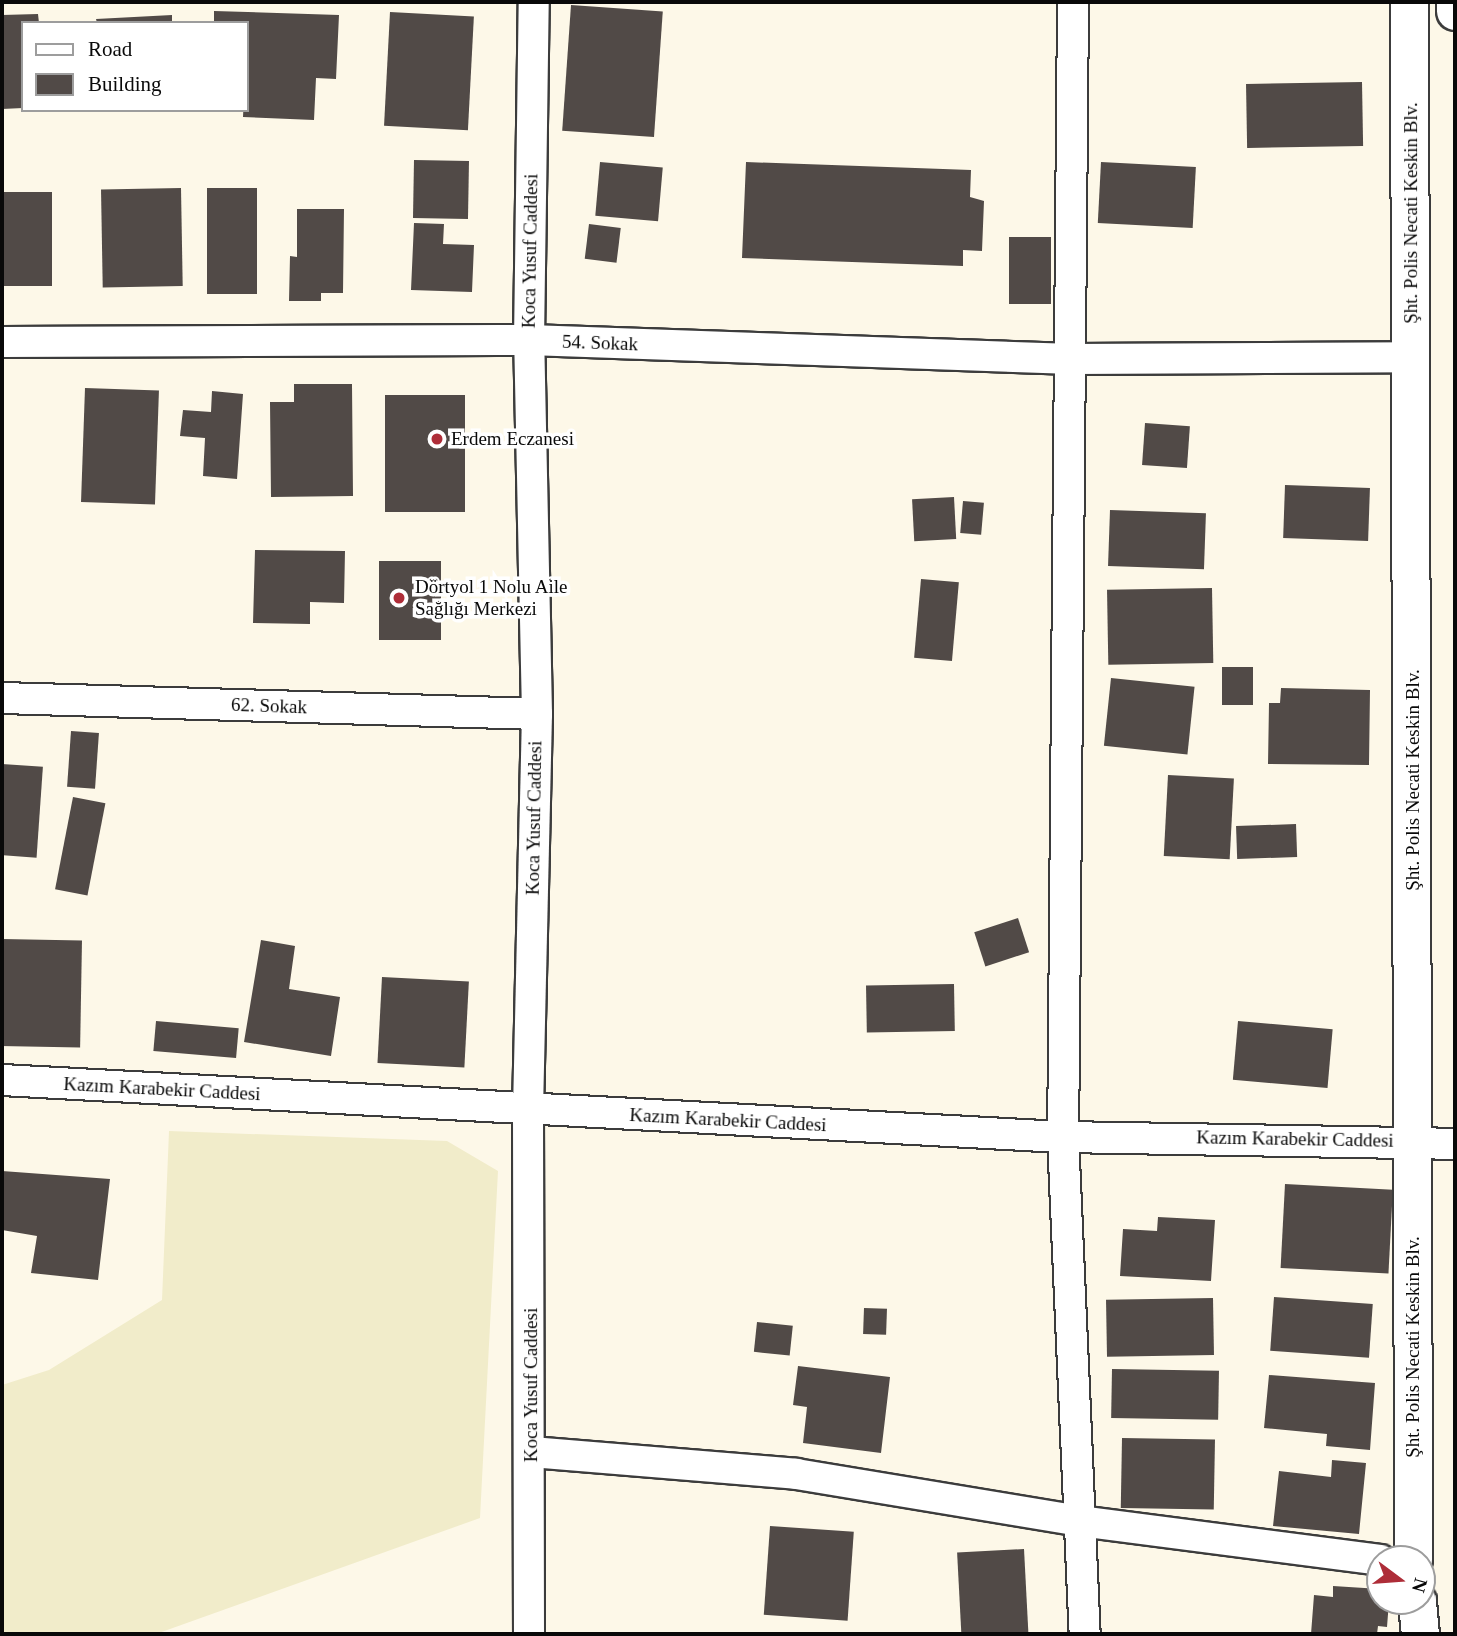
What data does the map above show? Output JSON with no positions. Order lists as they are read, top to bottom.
{
  "streets": {
    "street": [
      "Şht. Polis Necati Keskin Blv.",
      "Koca Yusuf Caddesi",
      "54. Sokak",
      "62. Sokak",
      "Kazım Karabekir Caddesi"
    ]
  },
  "crossings": [
    ["Şht. Polis Necati Keskin Blv.", "54. Sokak"],
    ["Şht. Polis Necati Keskin Blv.", "Kazım Karabekir Caddesi"],
    ["Koca Yusuf Caddesi", "54. Sokak"],
    ["Koca Yusuf Caddesi", "62. Sokak"],
    ["Koca Yusuf Caddesi", "Kazım Karabekir Caddesi"]
  ],
  "places": ["Erdem Eczanesi", "Dörtyol 1 Nolu Aile Sağlığı Merkezi"],
  "legend": ["Road", "Building"],
  "north": "right"
}
